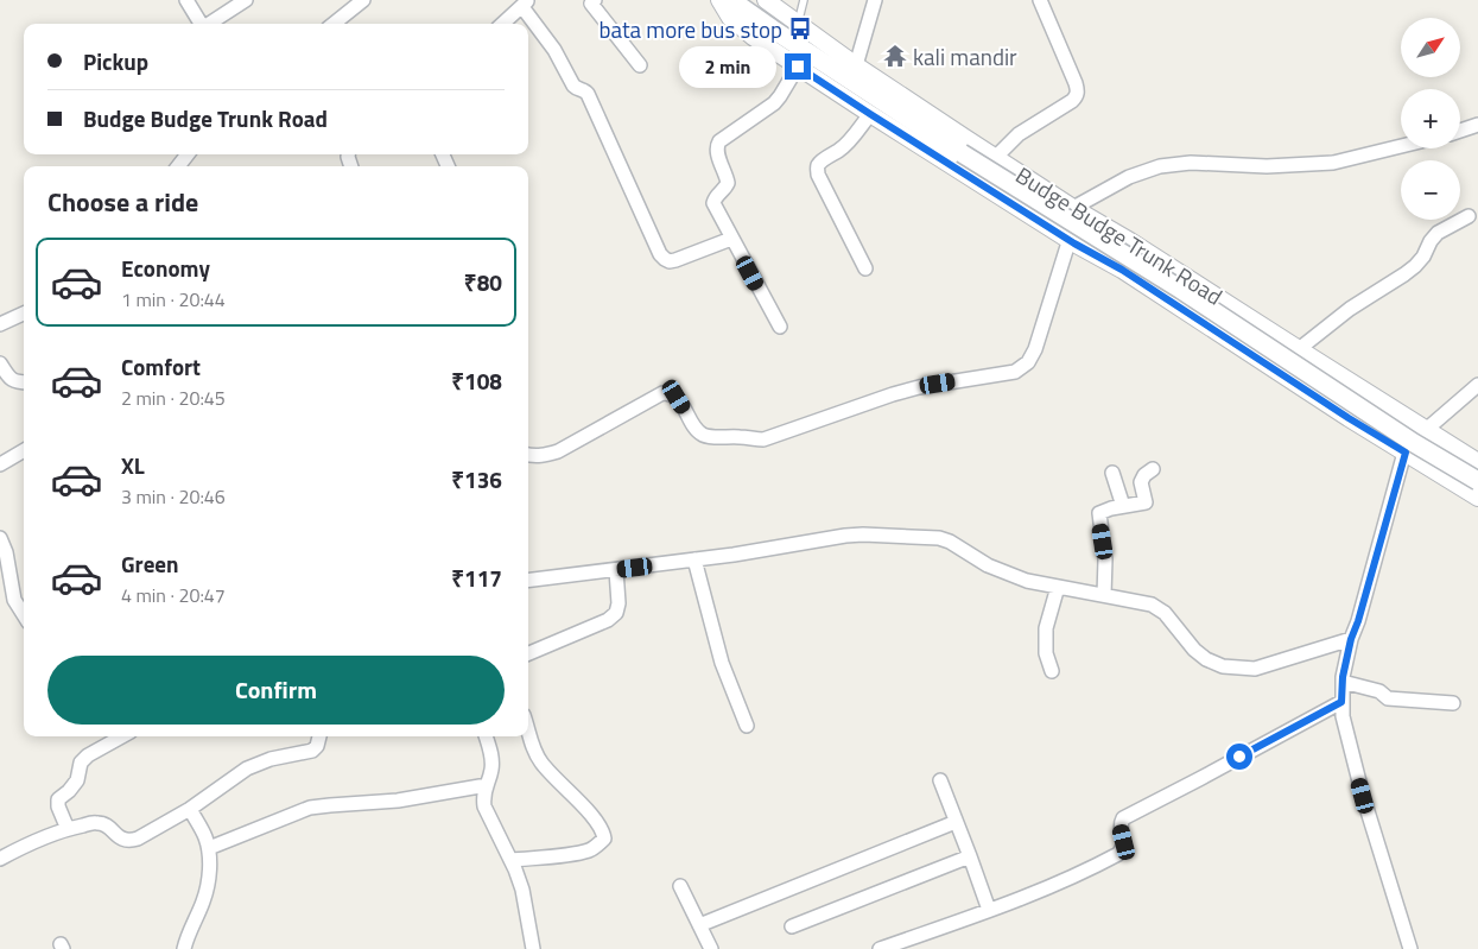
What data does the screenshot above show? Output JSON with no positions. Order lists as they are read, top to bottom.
{
  "streets": {
    "street": ["Budge Budge Trunk Road"]
  },
  "places": {
    "bus stop": ["bata more bus stop"],
    "temple": ["kali mandir"]
  },
  "north": "top right",
  "page": {
    "map_buttons": ["+", "−"],
    "banner": ["Pickup", "Budge Budge Trunk Road"],
    "bubble": "2 min",
    "heading": "Choose a ride",
    "list": [
      {
        "name": "Economy",
        "note": "1 min · 20:44",
        "value": "₹80"
      },
      {
        "name": "Comfort",
        "note": "2 min · 20:45",
        "value": "₹108"
      },
      {
        "name": "XL",
        "note": "3 min · 20:46",
        "value": "₹136"
      },
      {
        "name": "Green",
        "note": "4 min · 20:47",
        "value": "₹117"
      }
    ],
    "buttons": "Confirm"
  }
}
